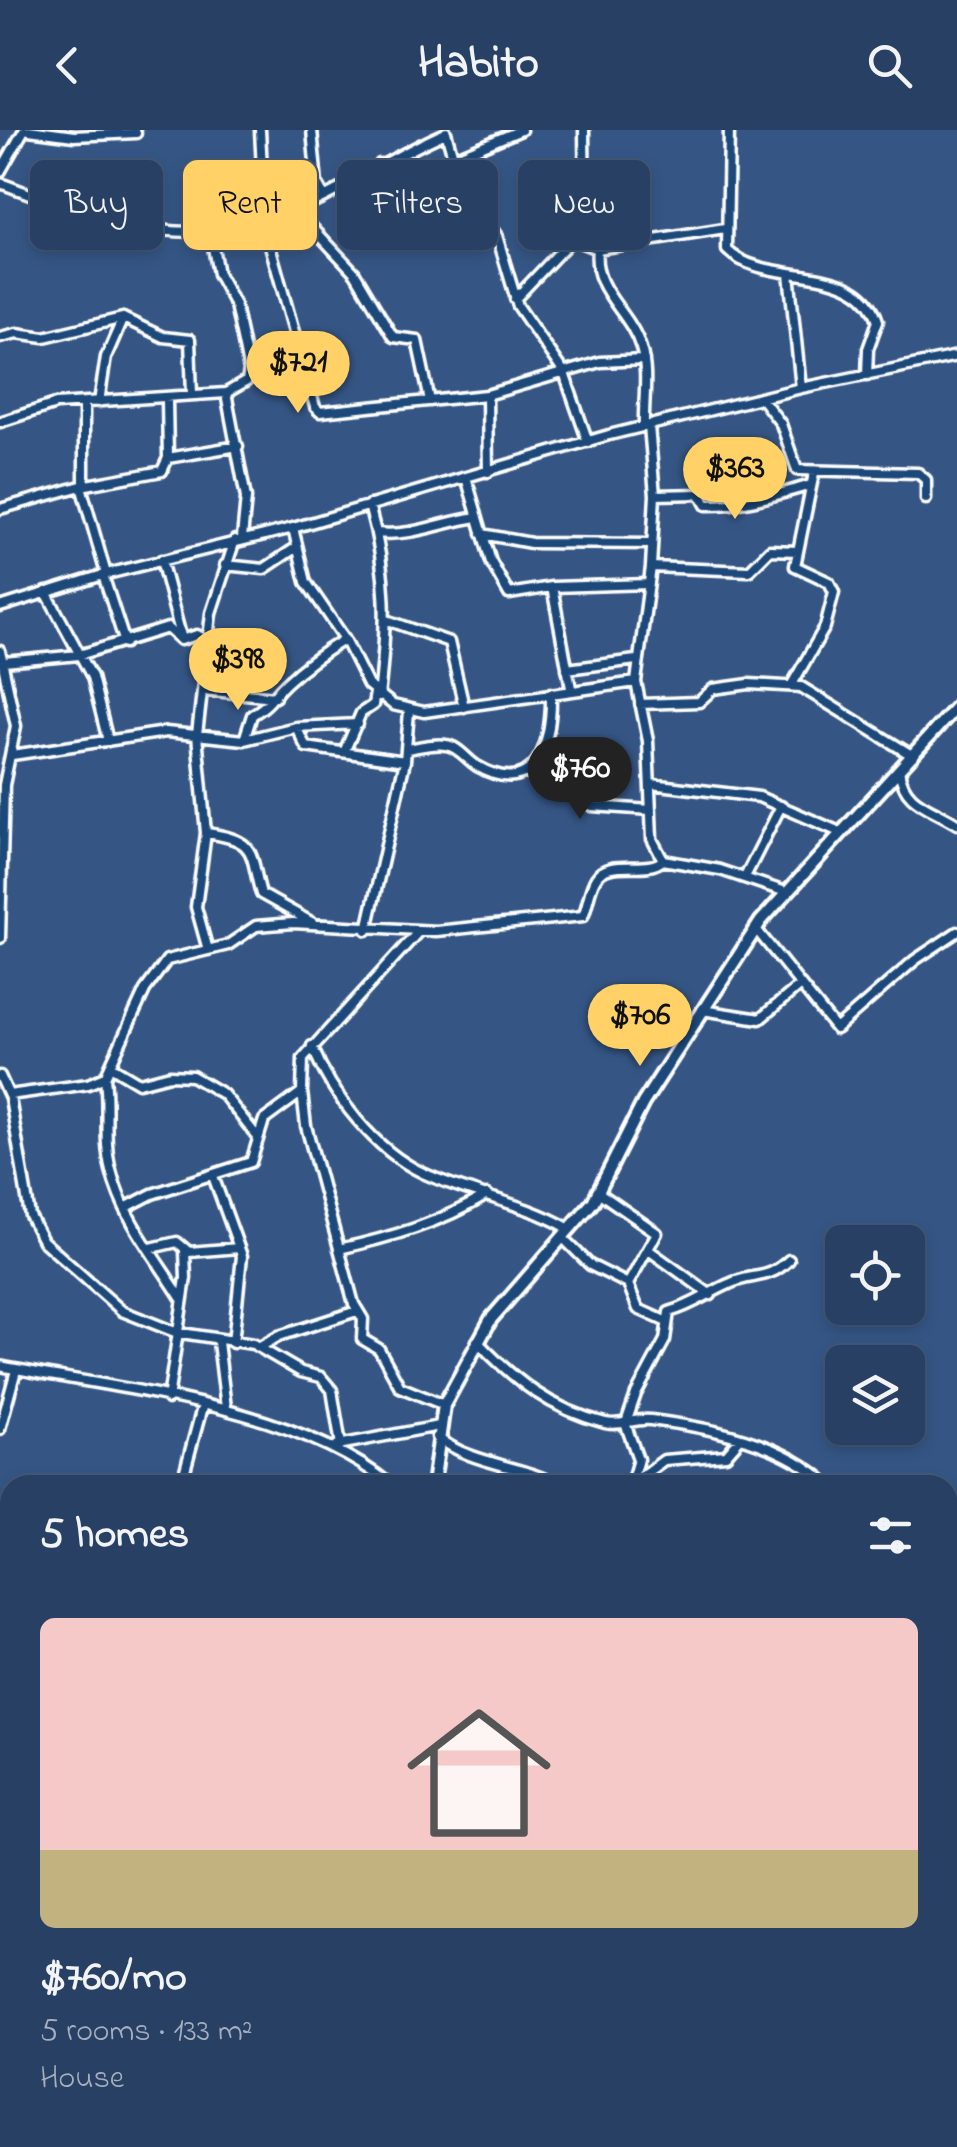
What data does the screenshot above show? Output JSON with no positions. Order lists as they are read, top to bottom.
{
  "page": {
    "header": "Habito",
    "chip": [
      "Buy",
      "Rent",
      "Filters",
      "New"
    ],
    "price": [
      "$721",
      "$363",
      "$398",
      "$760",
      "$706"
    ],
    "heading": "5 homes",
    "list": [
      {
        "name": "$760/mo",
        "note": "5 rooms · 133 m² · House"
      }
    ]
  }
}
